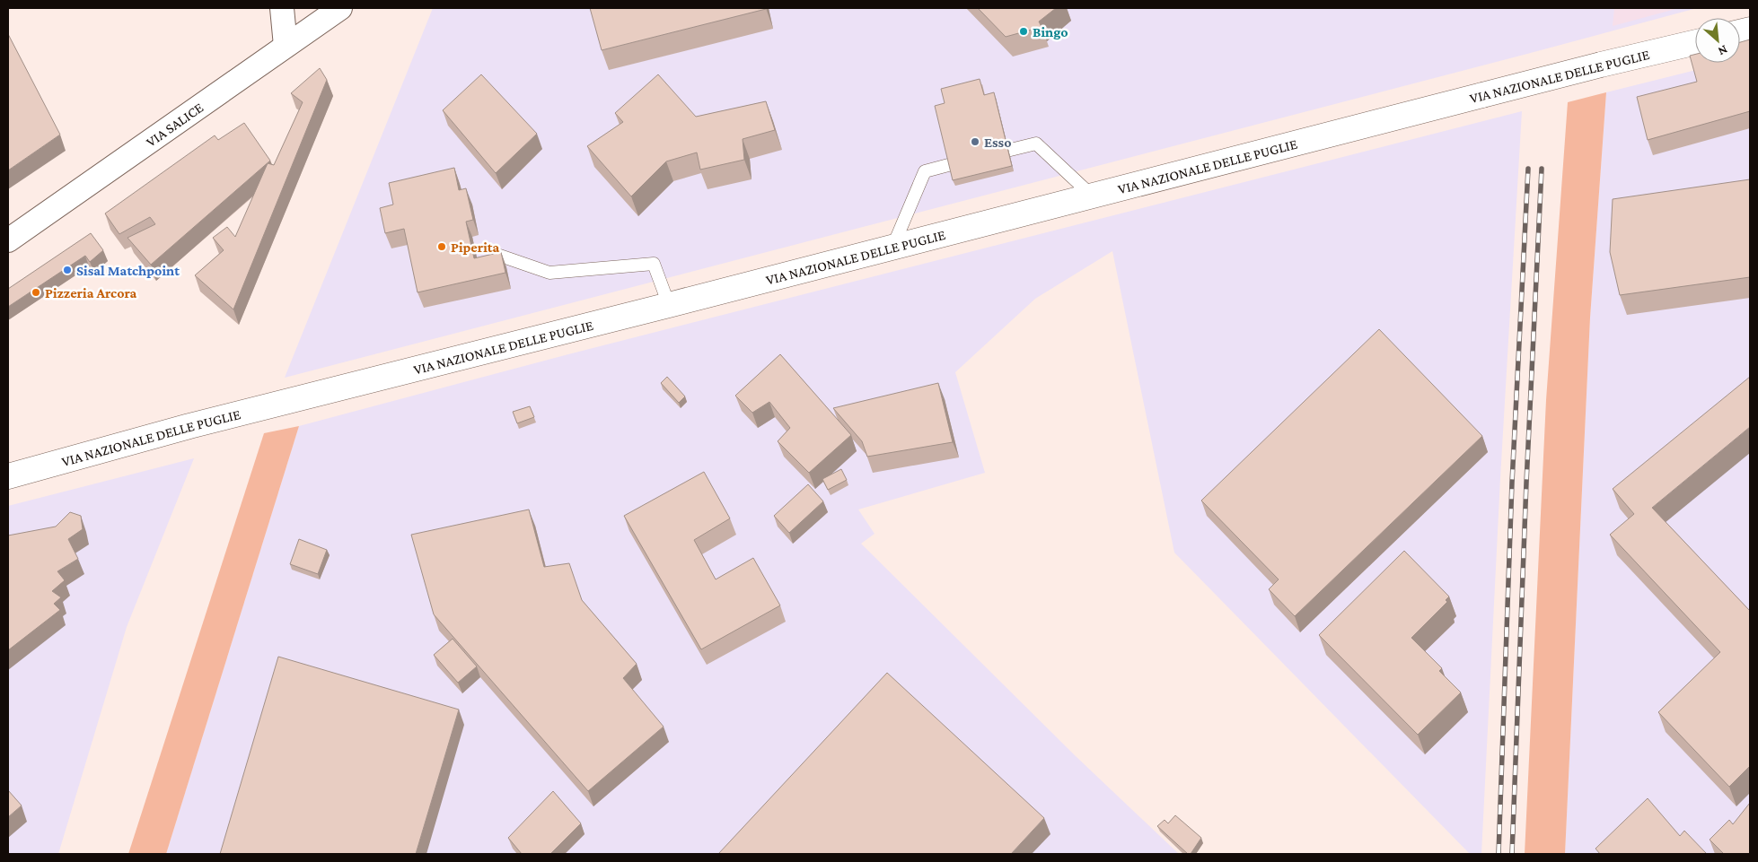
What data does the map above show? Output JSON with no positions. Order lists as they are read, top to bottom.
{
  "streets": {
    "main road": ["VIA NAZIONALE DELLE PUGLIE"],
    "street": ["VIA SALICE"]
  },
  "places": [
    "Bingo",
    "Esso",
    "Piperita",
    "Sisal Matchpoint",
    "Pizzeria Arcora"
  ],
  "north": "bottom right"
}
